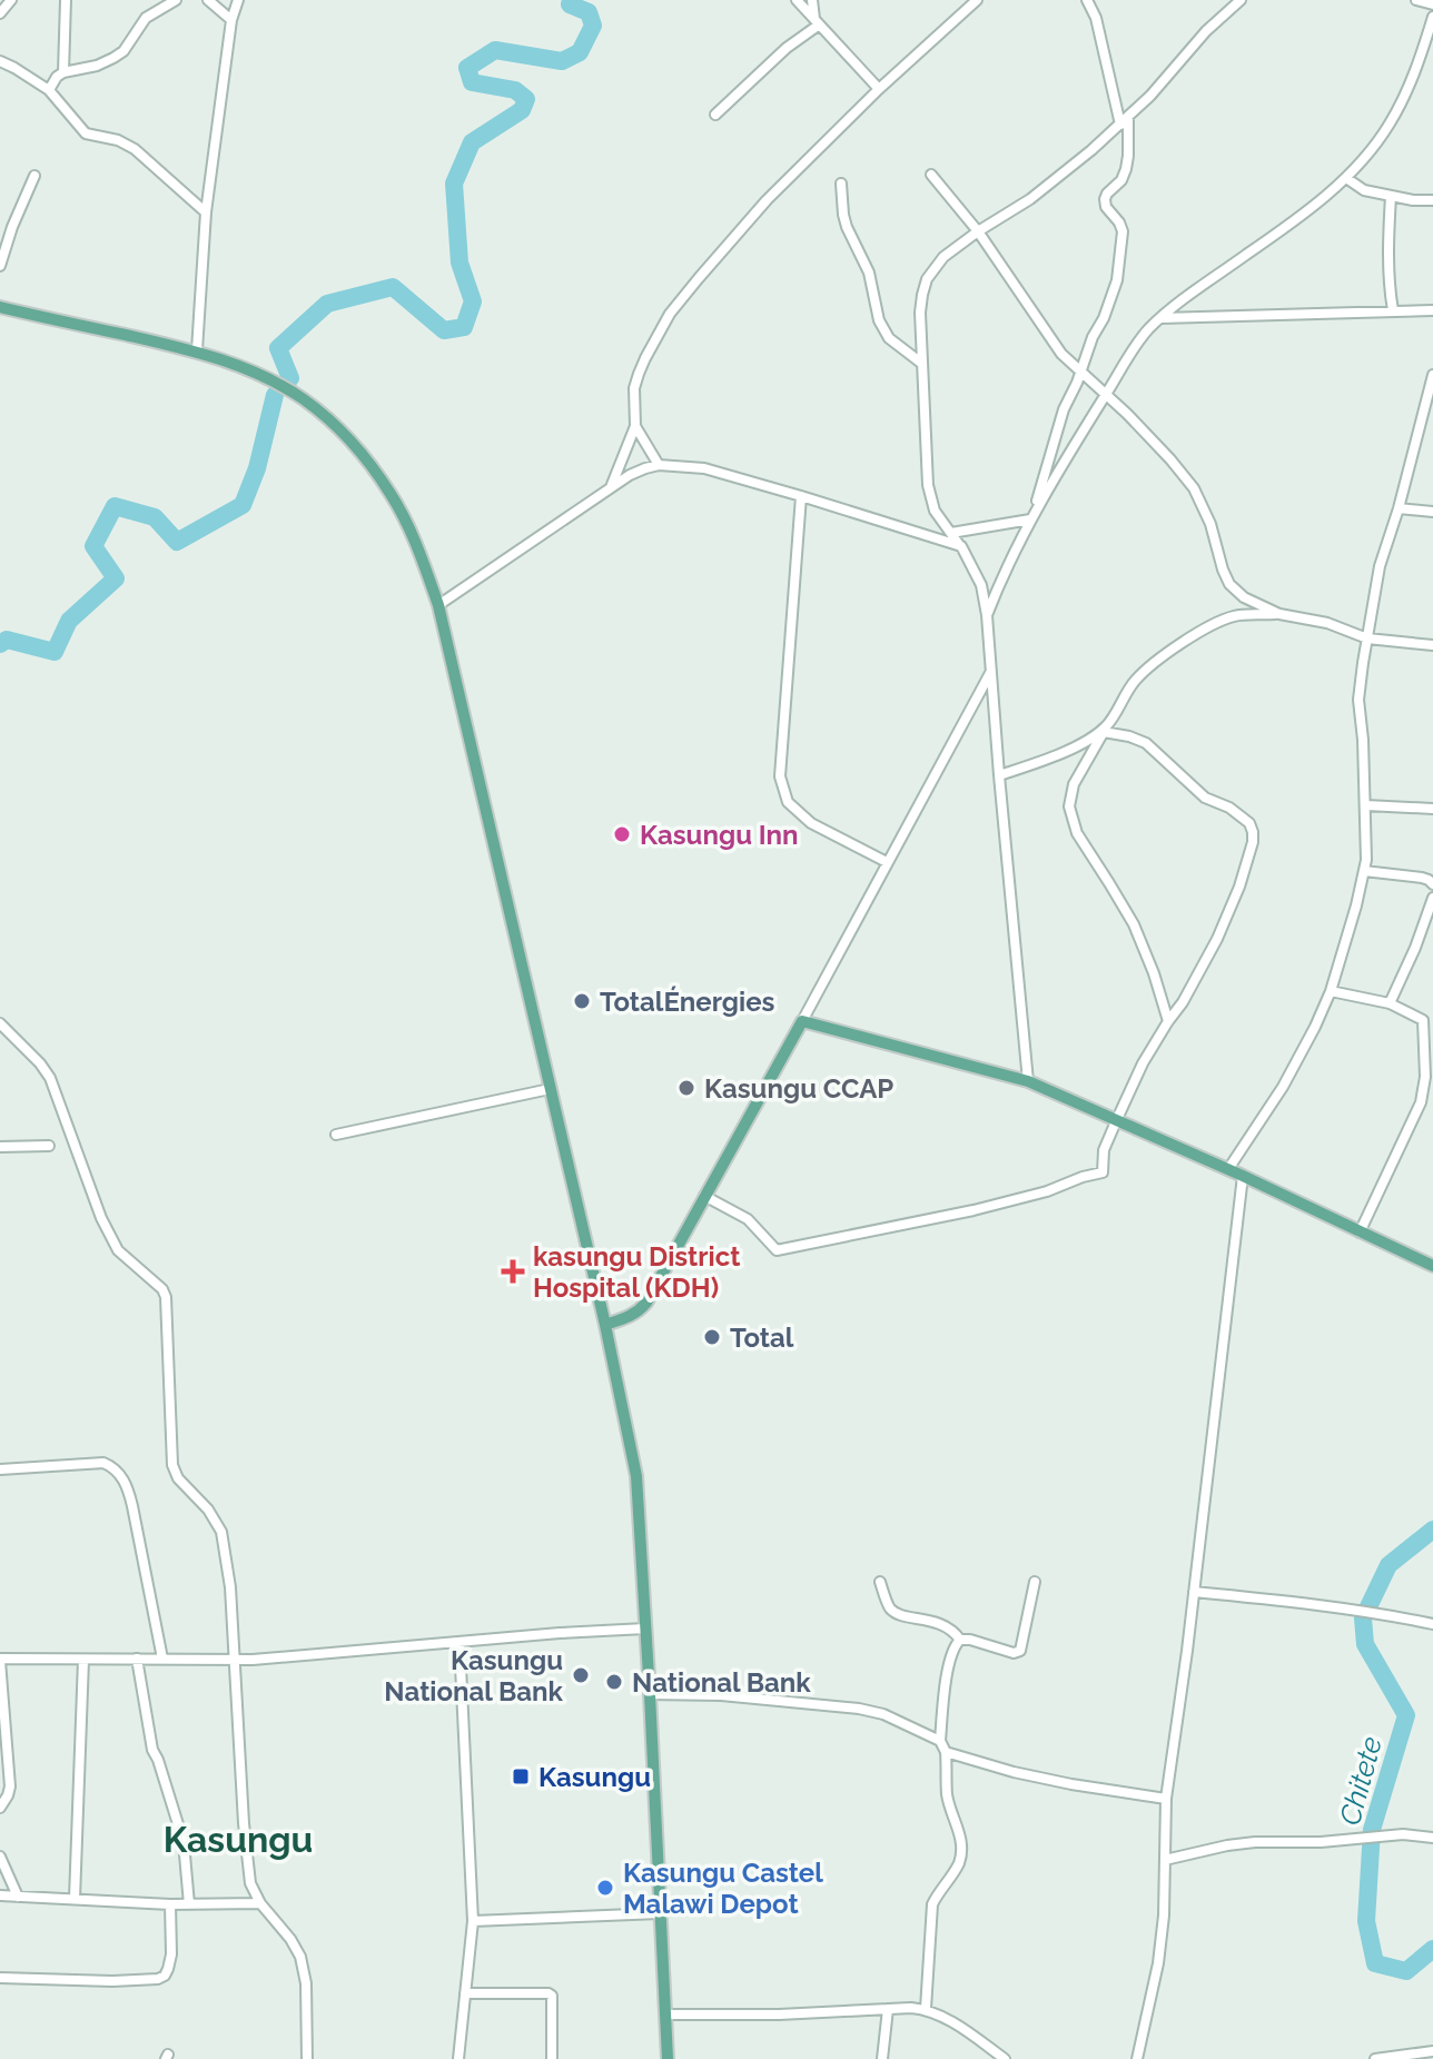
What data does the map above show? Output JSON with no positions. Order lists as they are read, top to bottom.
{
  "districts": ["Kasungu"],
  "water": ["Chitete"],
  "places": {
    "other": [
      "Kasungu Inn",
      "TotalÉnergies",
      "Kasungu CCAP",
      "Total",
      "Kasungu National Bank",
      "National Bank",
      "Kasungu Castel Malawi Depot"
    ],
    "health": ["kasungu District Hospital (KDH)"],
    "transit": ["Kasungu"]
  }
}
